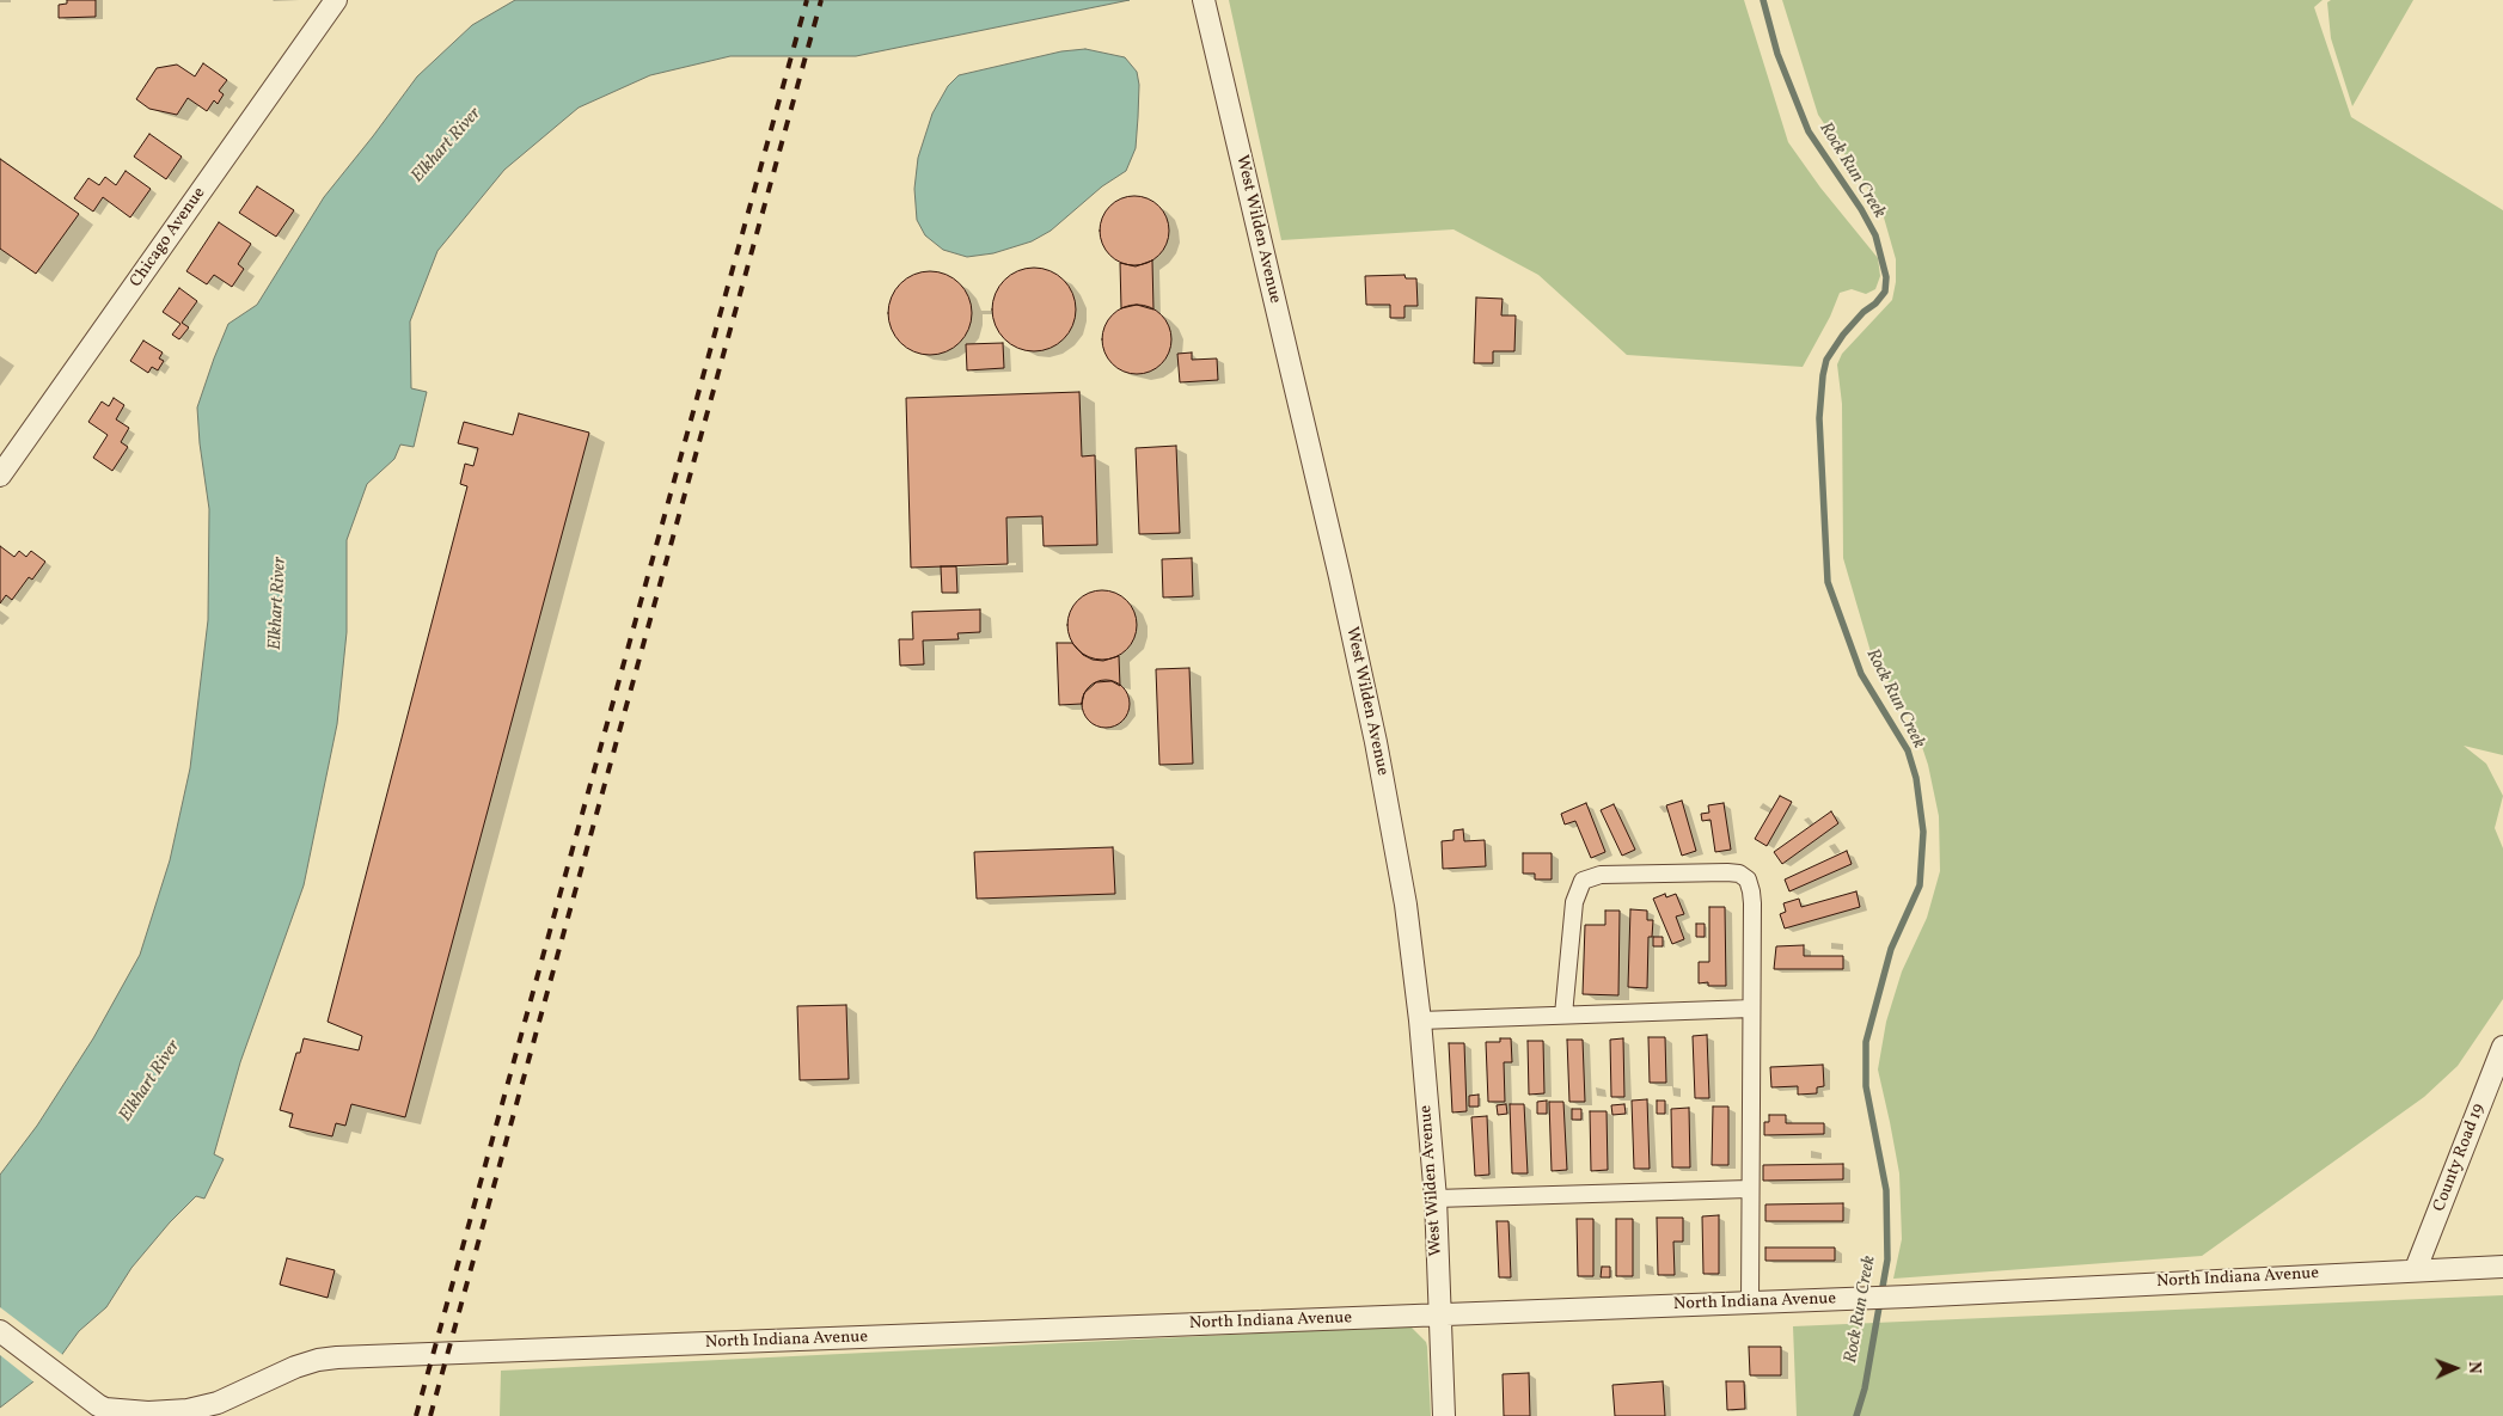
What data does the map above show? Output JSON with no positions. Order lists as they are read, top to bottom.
{
  "streets": {
    "street": [
      "West Wilden Avenue",
      "Chicago Avenue",
      "County Road 19",
      "North Indiana Avenue"
    ]
  },
  "crossings": [
    ["West Wilden Avenue", "North Indiana Avenue"],
    ["County Road 19", "North Indiana Avenue"]
  ],
  "water": ["Elkhart River", "Rock Run Creek"],
  "north": "right"
}
